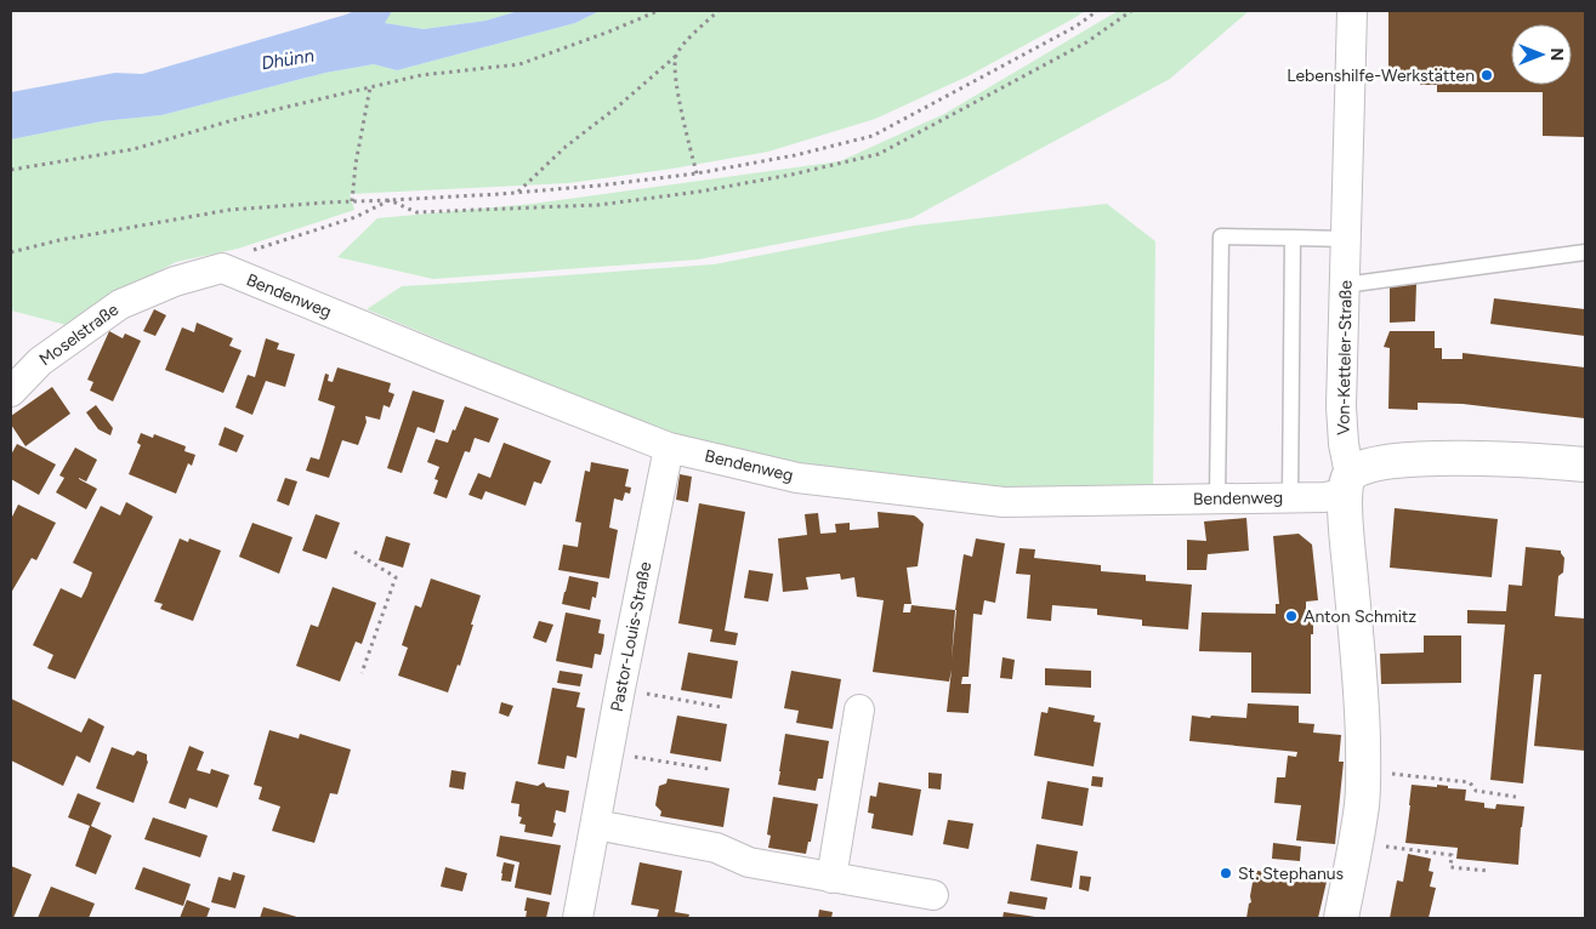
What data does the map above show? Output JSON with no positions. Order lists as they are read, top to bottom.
{
  "streets": {
    "street": [
      "Bendenweg",
      "Moselstraße",
      "Von-Ketteler-Straße",
      "Pastor-Louis-Straße"
    ]
  },
  "crossings": [
    ["Bendenweg", "Moselstraße"],
    ["Bendenweg", "Von-Ketteler-Straße"],
    ["Bendenweg", "Pastor-Louis-Straße"]
  ],
  "water": ["Dhünn"],
  "places": ["Lebenshilfe-Werkstätten", "Anton Schmitz", "St. Stephanus"],
  "north": "right"
}
